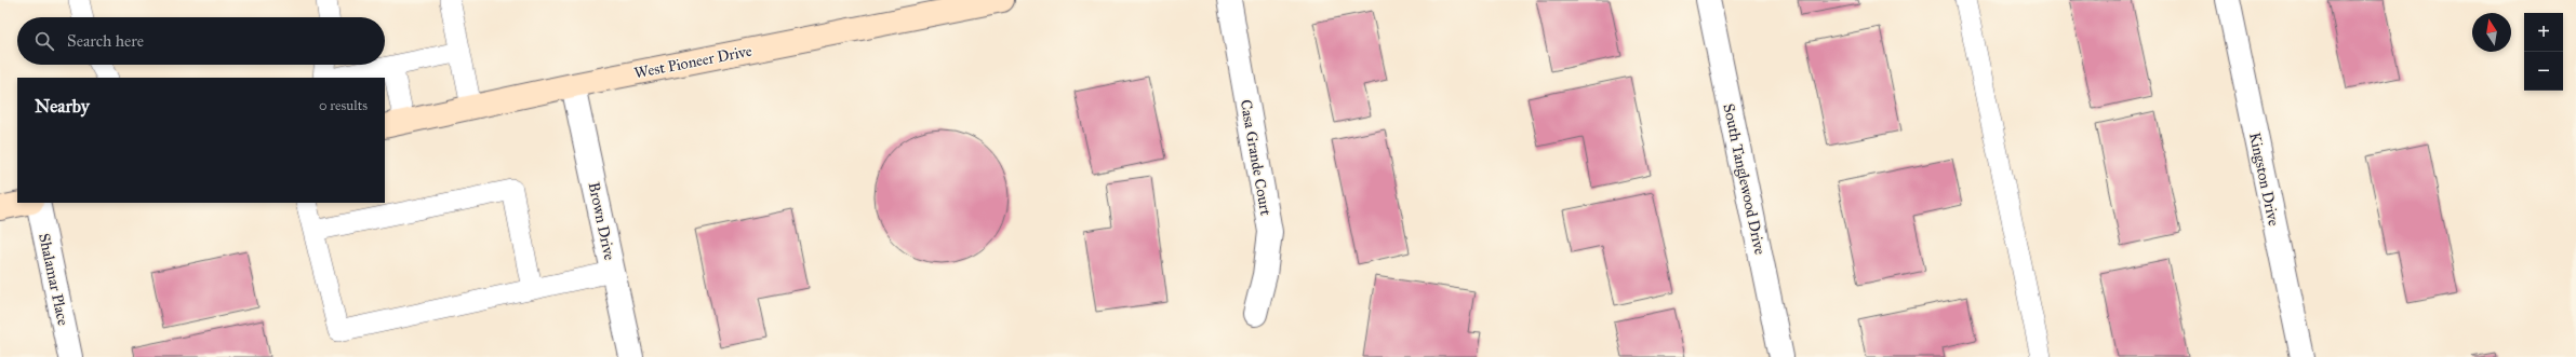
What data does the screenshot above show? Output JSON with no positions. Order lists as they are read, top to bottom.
{
  "streets": {
    "main road": ["West Pioneer Drive"],
    "street": [
      "Casa Grande Court",
      "South Tanglewood Drive",
      "Kingston Drive",
      "Brown Drive",
      "Shalamar Place"
    ]
  },
  "crossings": [
    ["West Pioneer Drive", "Brown Drive"]
  ],
  "north": "top",
  "page": {
    "map_buttons": ["+", "−"],
    "search": "Search here",
    "heading": ["Nearby", "0 results"]
  }
}
